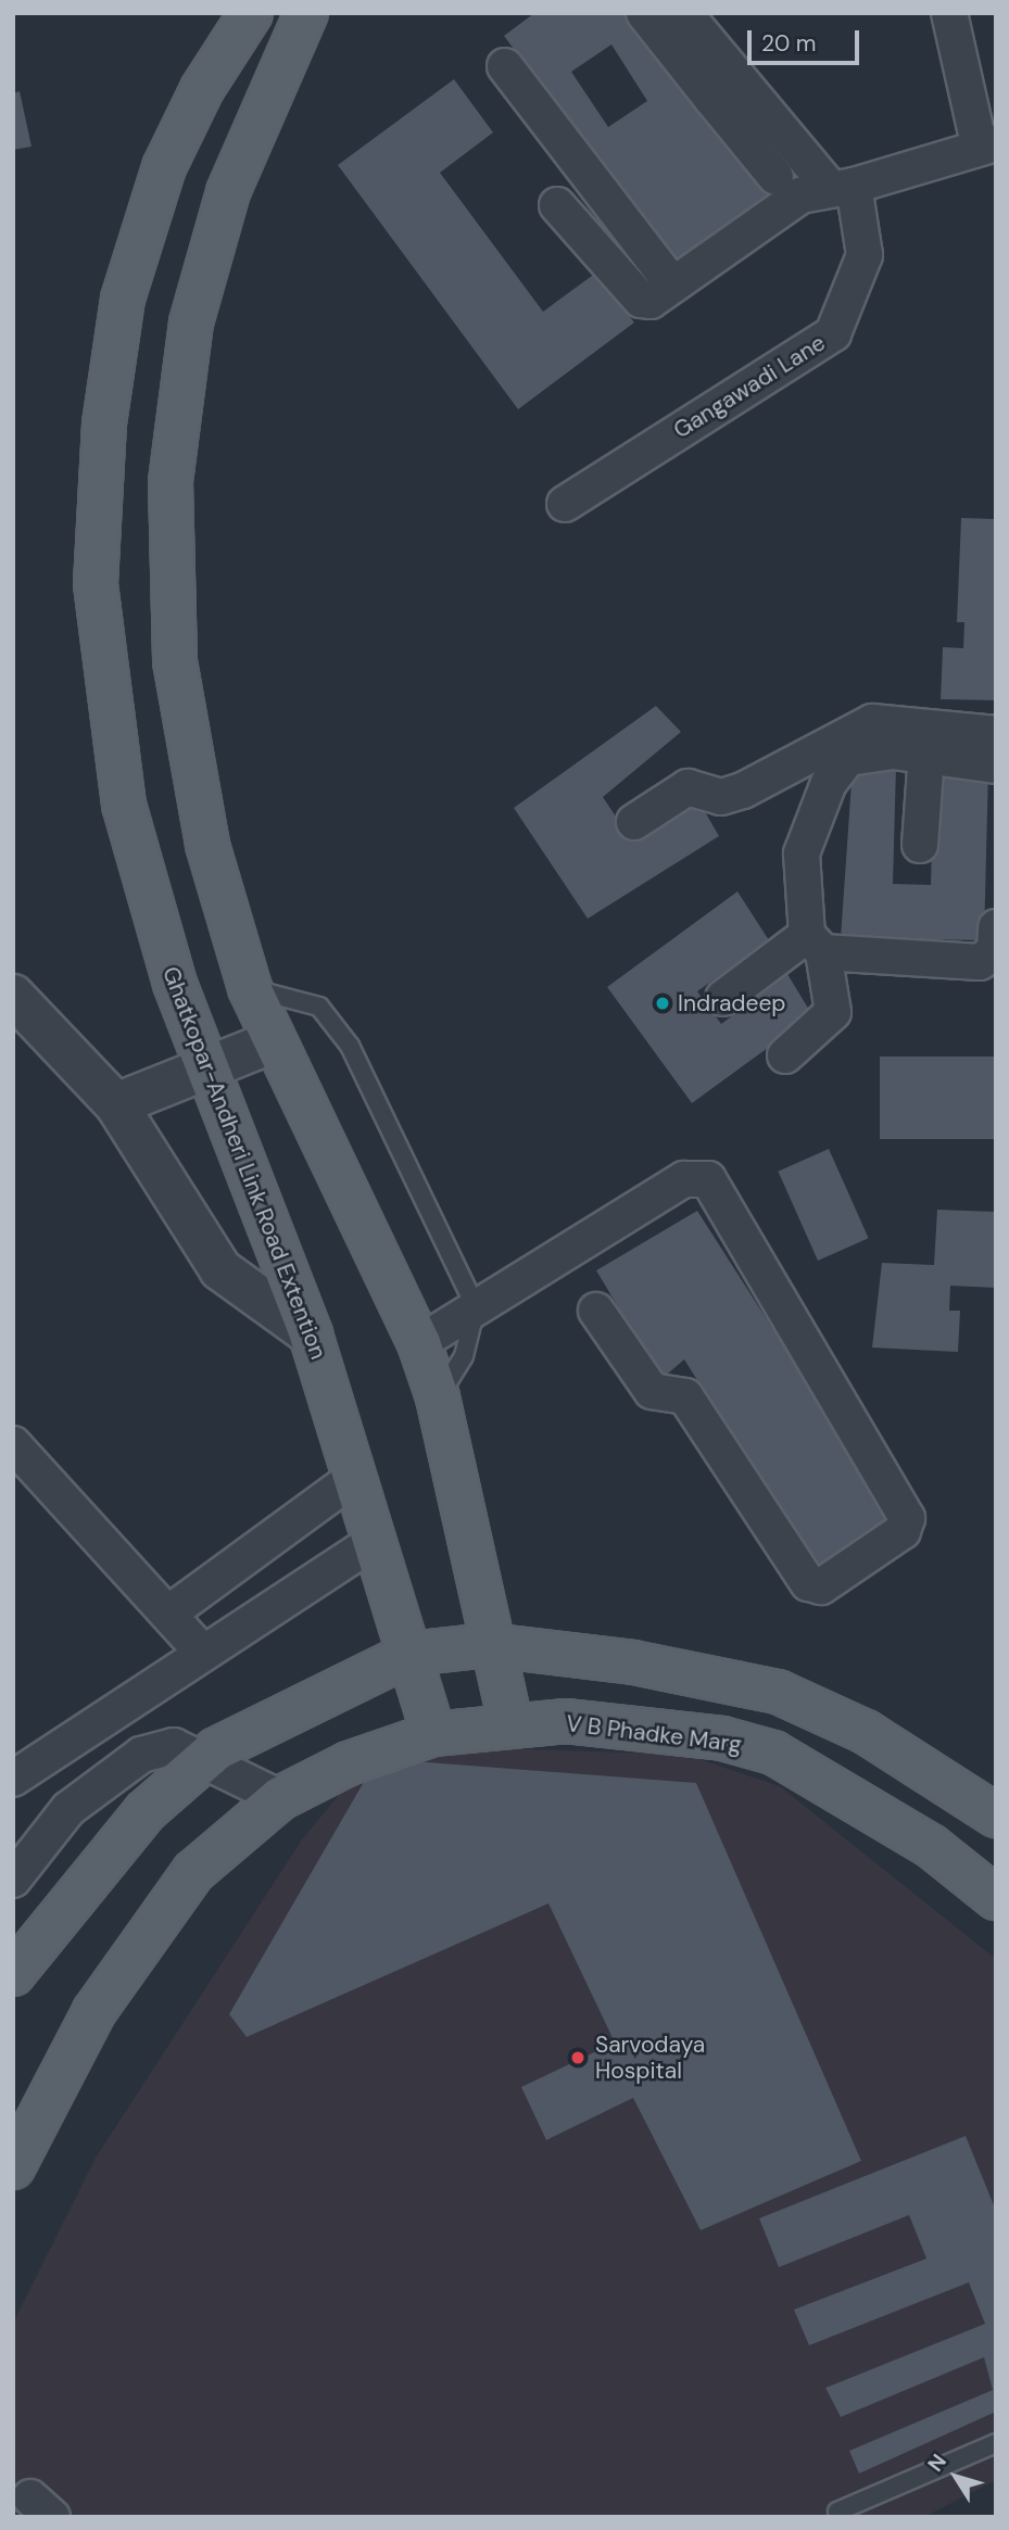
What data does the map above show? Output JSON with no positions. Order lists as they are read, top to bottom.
{
  "streets": {
    "main road": ["Ghatkopar-Andheri Link Road Extention", "V B Phadke Marg"],
    "street": ["Gangawadi Lane"]
  },
  "crossings": [
    ["Ghatkopar-Andheri Link Road Extention", "V B Phadke Marg"]
  ],
  "places": ["Indradeep", "Sarvodaya Hospital"],
  "scale_bar": "20 m",
  "north": "top left"
}
